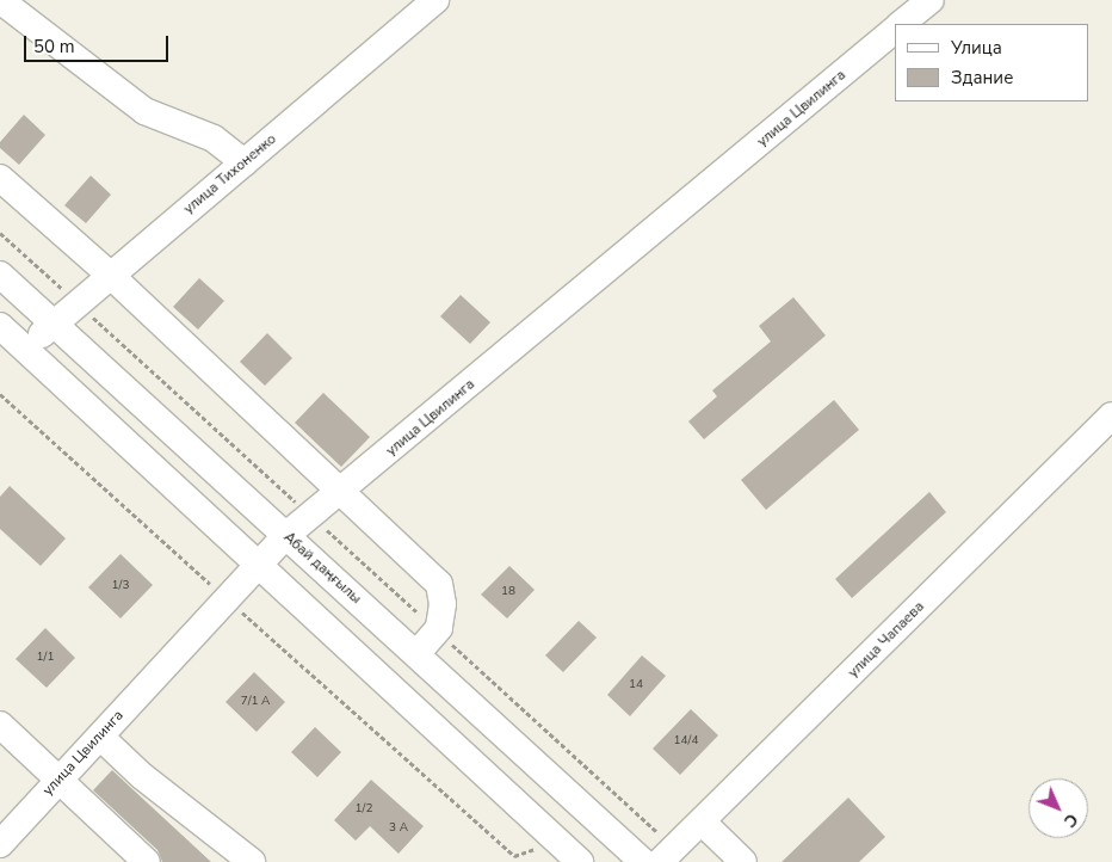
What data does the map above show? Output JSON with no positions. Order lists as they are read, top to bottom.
{
  "streets": {
    "street": [
      "улица Цвилинга",
      "улица Тихоненко",
      "Абай даңғылы",
      "улица Чапаева"
    ]
  },
  "crossings": [
    ["улица Цвилинга", "Абай даңғылы"],
    ["улица Тихоненко", "Абай даңғылы"]
  ],
  "house_numbers": [
    "1/3",
    "18",
    "1/1",
    "14",
    "7/1 А",
    "14/4",
    "1/2",
    "3 А"
  ],
  "legend": ["Улица", "Здание"],
  "scale_bar": "50 m",
  "north": "bottom right"
}
